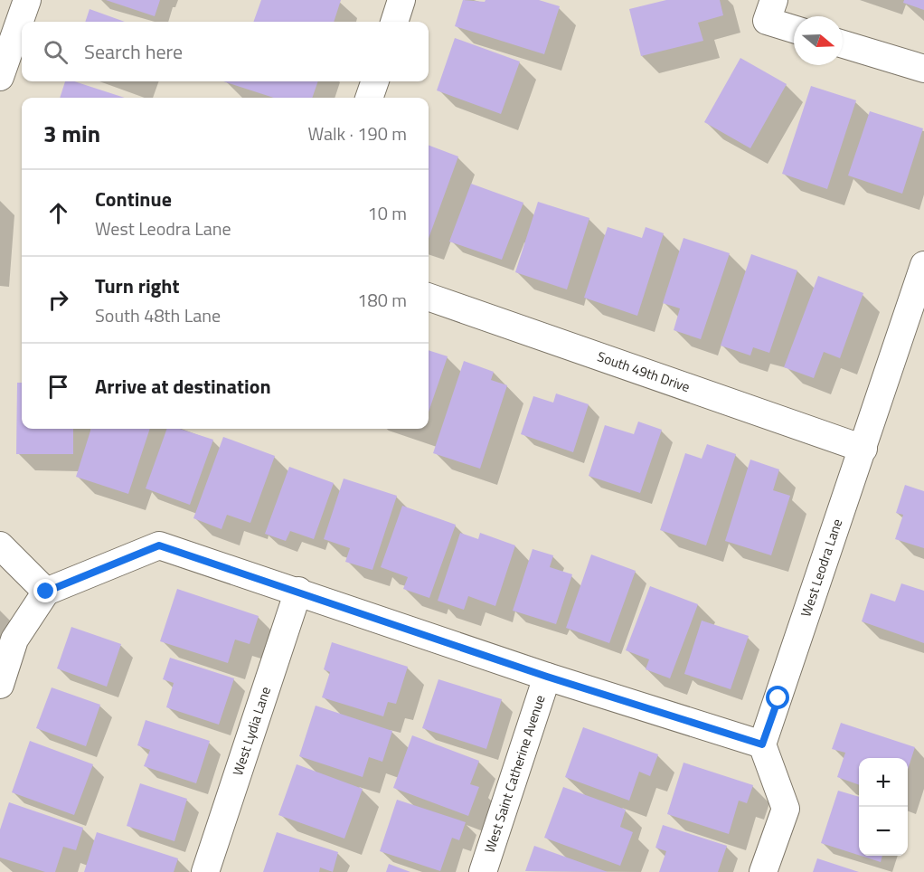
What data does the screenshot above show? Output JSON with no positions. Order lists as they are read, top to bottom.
{
  "streets": {
    "street": [
      "South 49th Drive",
      "West Leodra Lane",
      "West Lydia Lane",
      "West Saint Catherine Avenue"
    ]
  },
  "crossings": [
    ["South 49th Drive", "West Leodra Lane"]
  ],
  "north": "right",
  "page": {
    "search": "Search here",
    "heading": ["3 min", "Walk · 190 m"],
    "list": [
      ["Continue", "West Leodra Lane", "10 m"],
      ["Turn right", "South 48th Lane", "180 m"],
      "Arrive at destination"
    ],
    "map_buttons": ["+", "−"]
  }
}
